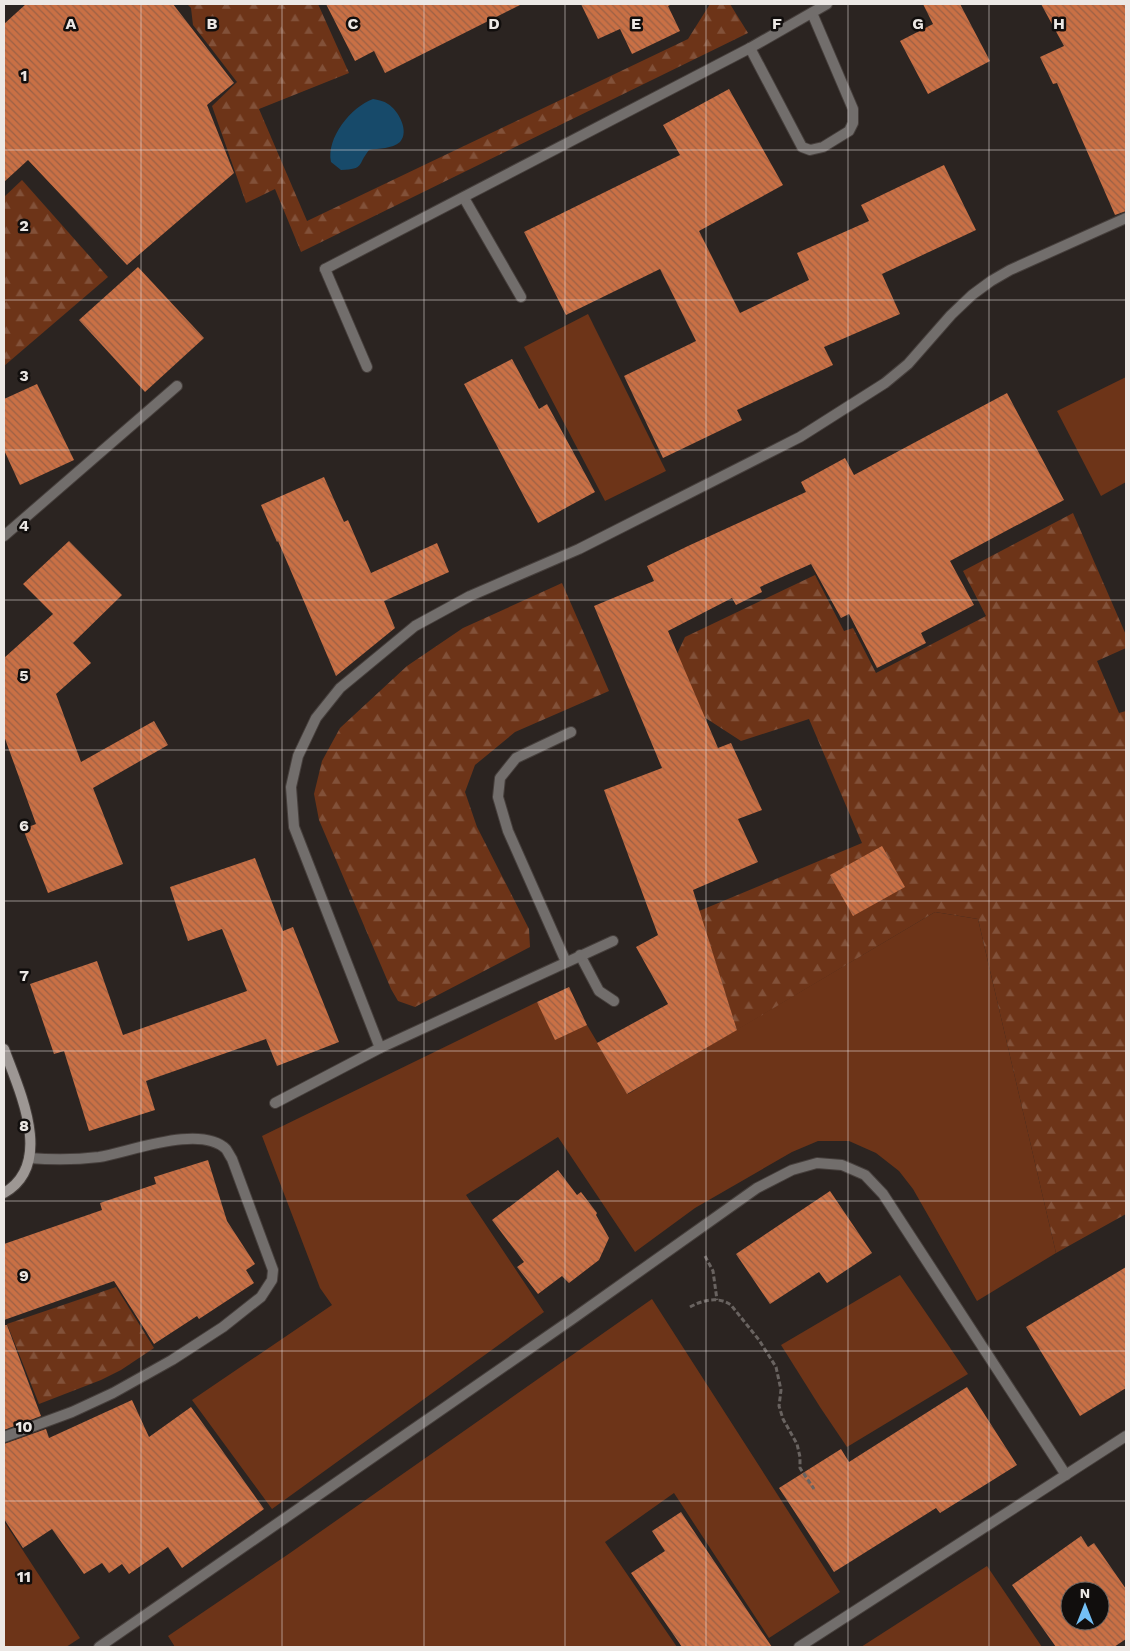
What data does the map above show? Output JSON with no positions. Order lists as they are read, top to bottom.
{
  "north": "top",
  "grid": {
    "columns": [
      "A",
      "B",
      "C",
      "D",
      "E",
      "F",
      "G",
      "H"
    ],
    "rows": [
      "1",
      "2",
      "3",
      "4",
      "5",
      "6",
      "7",
      "8",
      "9",
      "10",
      "11"
    ]
  }
}
